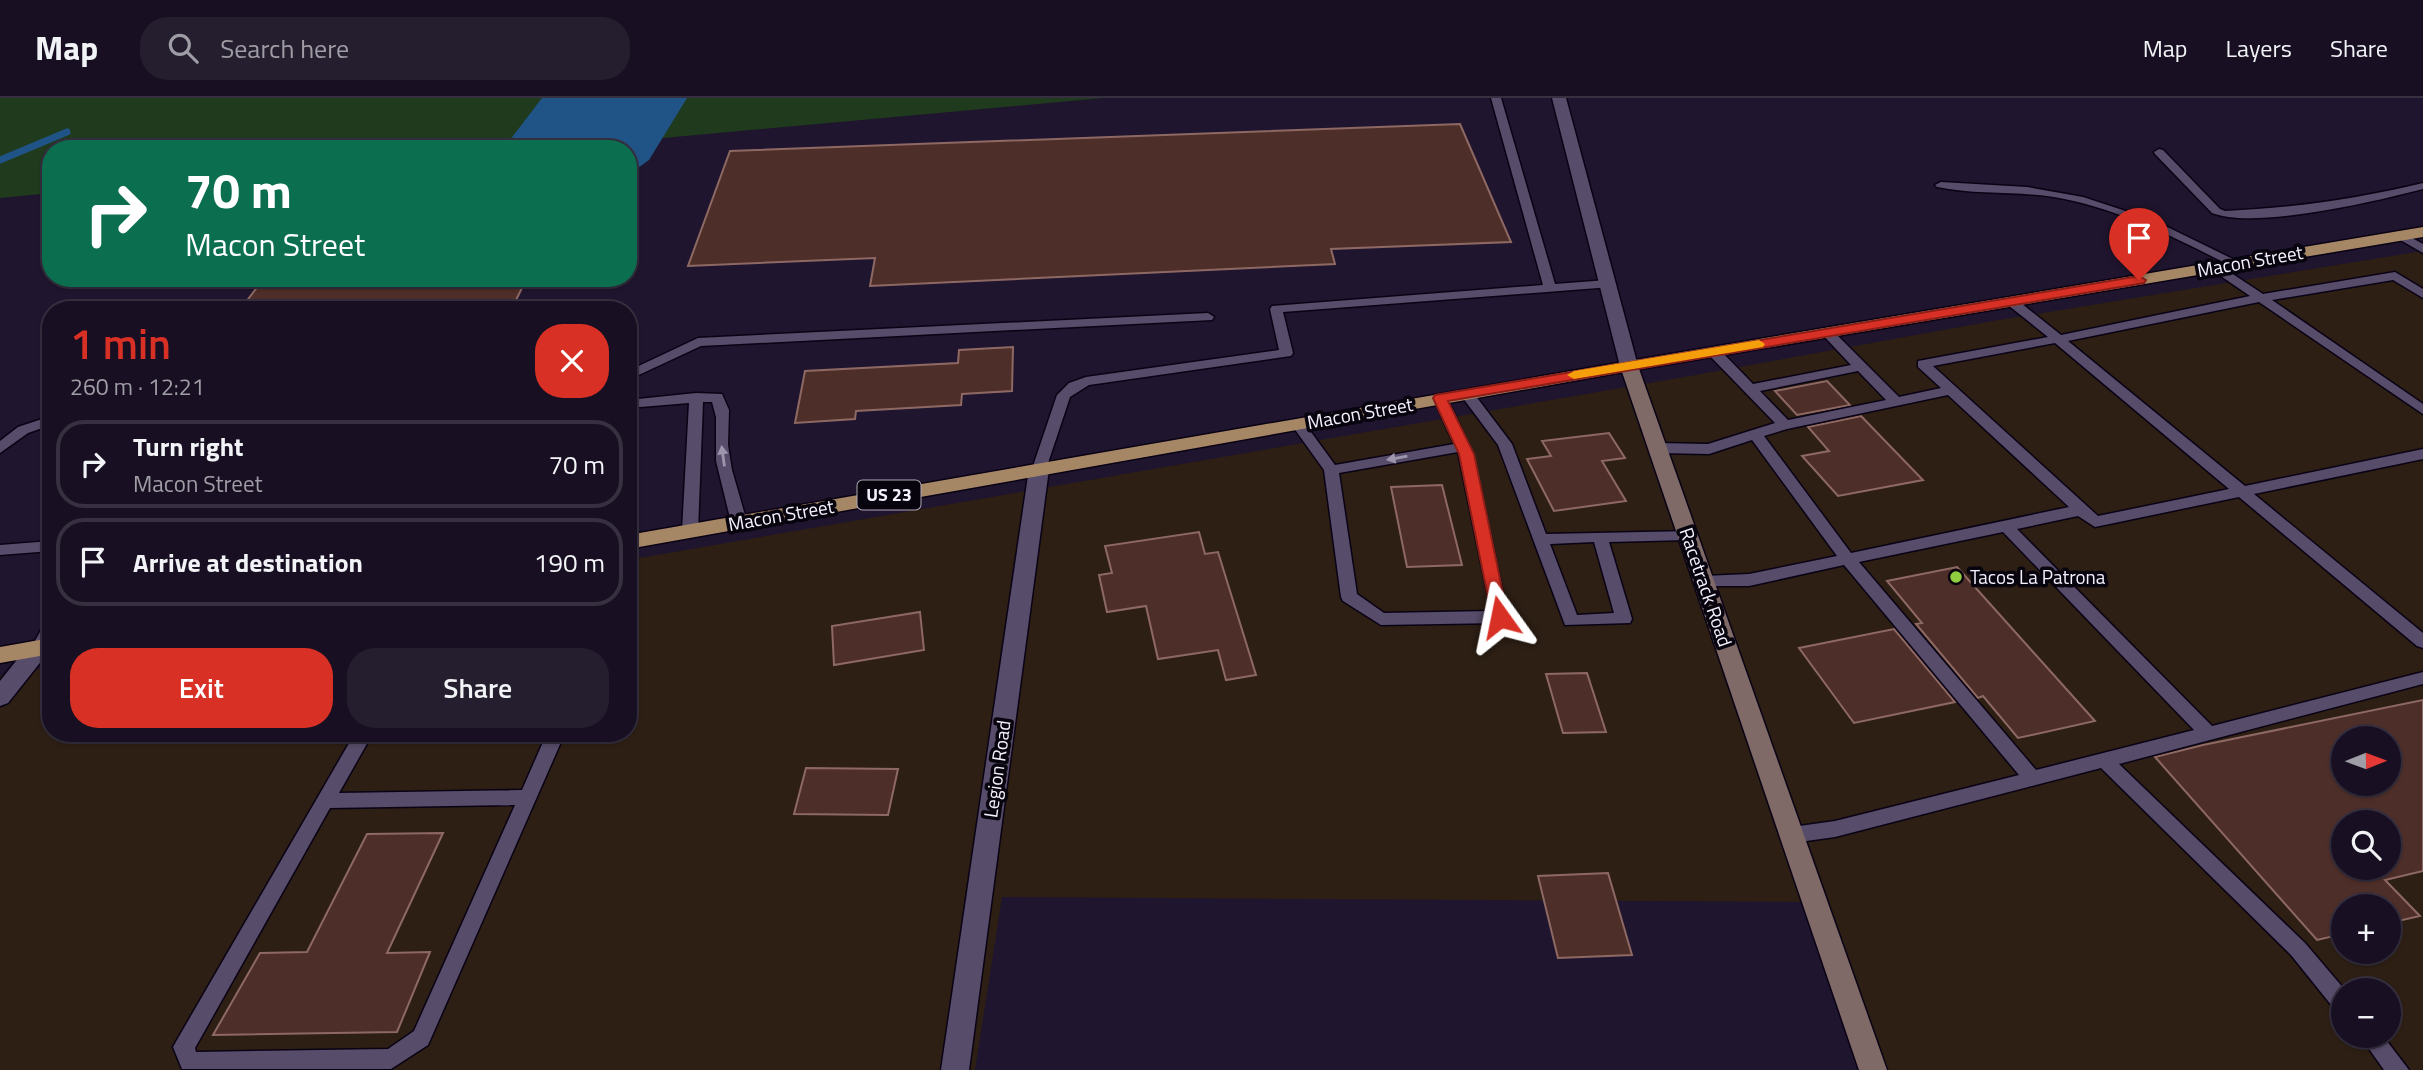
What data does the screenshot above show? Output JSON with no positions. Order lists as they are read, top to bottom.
{
  "streets": {
    "main road": ["Macon Street", "US 23"],
    "street": ["Racetrack Road", "Legion Road"]
  },
  "crossings": [
    ["Macon Street", "Racetrack Road"],
    ["Macon Street", "Legion Road"]
  ],
  "places": ["Tacos La Patrona"],
  "north": "right",
  "page": {
    "header": "Map",
    "search": "Search here",
    "nav": ["Map", "Layers", "Share"],
    "turn": ["70 m", "Macon Street"],
    "heading": ["1 min", "260 m · 12:21"],
    "list": [
      {
        "name": "Turn right",
        "note": "Macon Street",
        "value": "70 m"
      },
      {
        "name": "Arrive at destination",
        "value": "190 m"
      }
    ],
    "buttons": ["Exit", "Share"],
    "map_buttons": ["+", "−"]
  }
}
